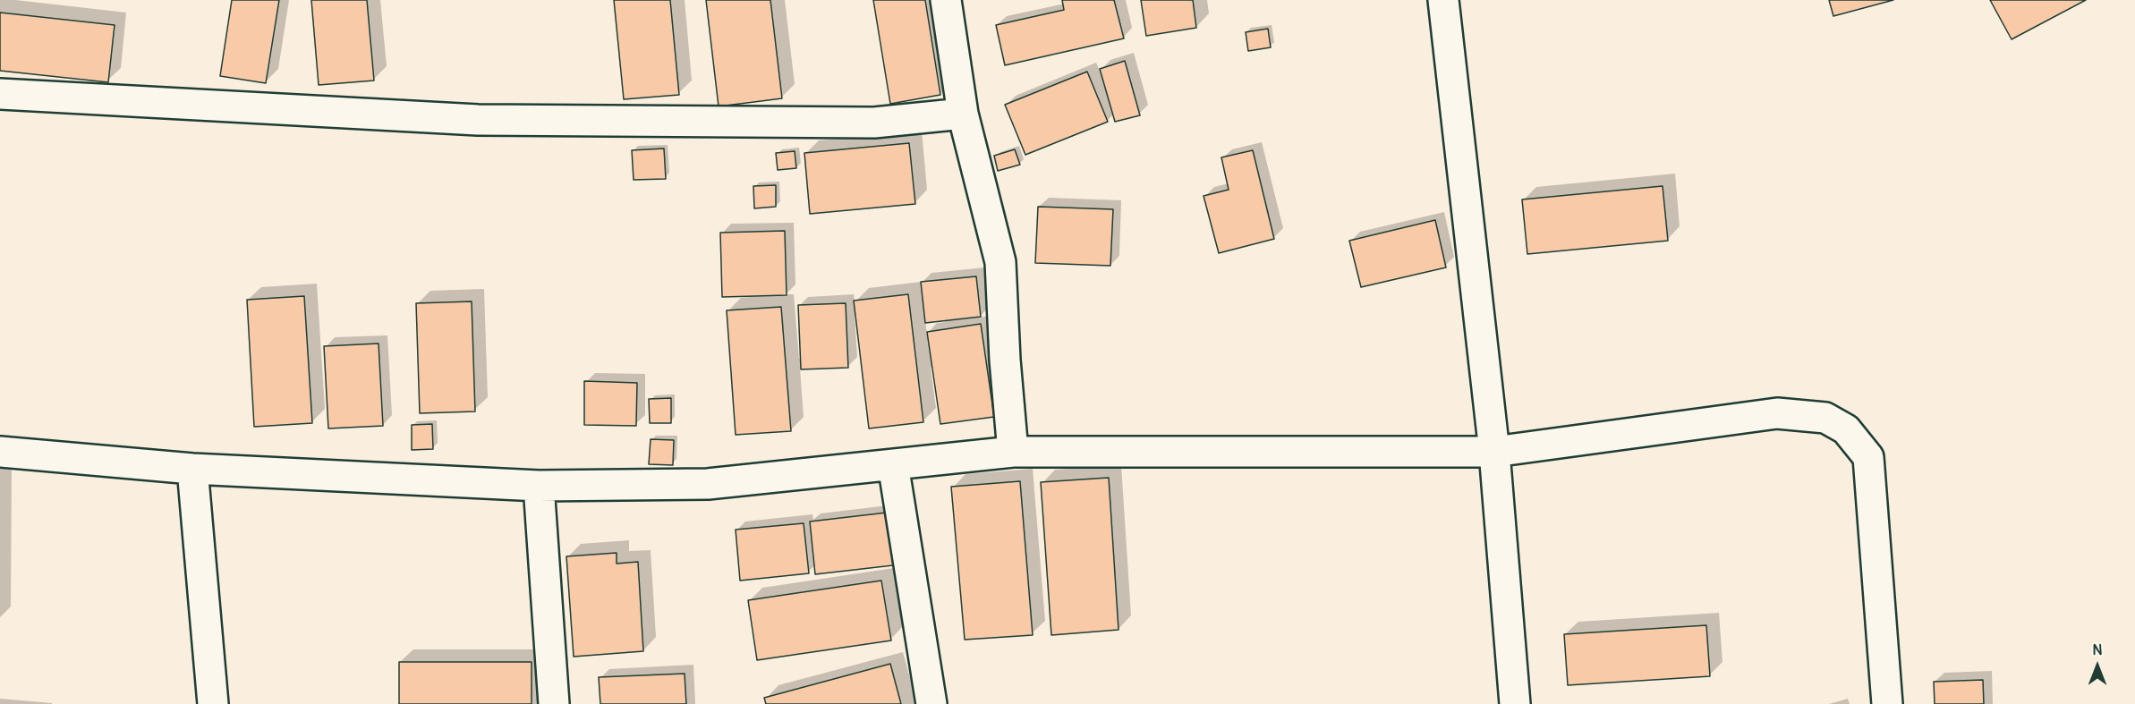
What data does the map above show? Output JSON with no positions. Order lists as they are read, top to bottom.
{
  "north": "top"
}
